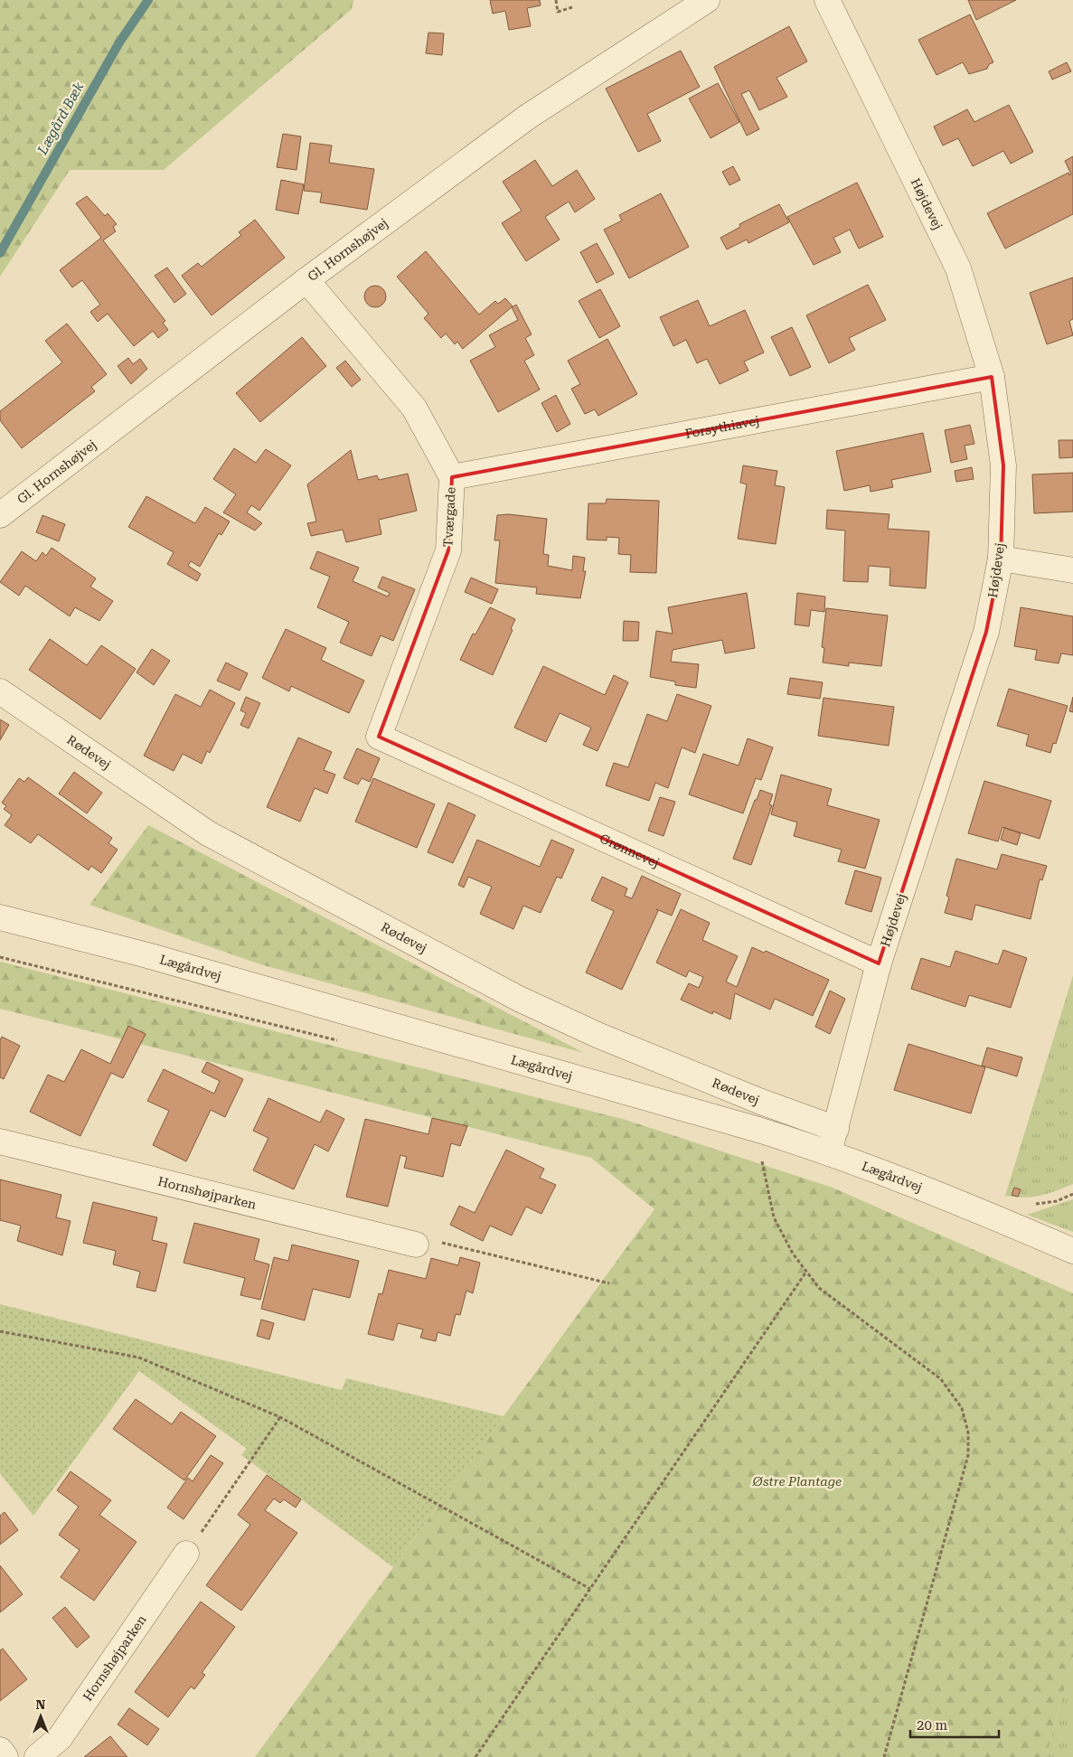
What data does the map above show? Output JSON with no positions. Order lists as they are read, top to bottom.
{
  "streets": {
    "street": [
      "Højdevej",
      "Gl. Hornshøjvej",
      "Forsythiavej",
      "Tværgade",
      "Rødevej",
      "Grønnevej",
      "Lægårdvej",
      "Hornshøjparken"
    ]
  },
  "crossings": [
    ["Højdevej", "Forsythiavej"],
    ["Højdevej", "Rødevej"],
    ["Højdevej", "Grønnevej"],
    ["Højdevej", "Lægårdvej"],
    ["Gl. Hornshøjvej", "Tværgade"],
    ["Forsythiavej", "Tværgade"],
    ["Tværgade", "Grønnevej"],
    ["Rødevej", "Lægårdvej"]
  ],
  "water": ["Lægård Bæk"],
  "parks": ["Østre Plantage"],
  "scale_bar": "20 m",
  "north": "top"
}
